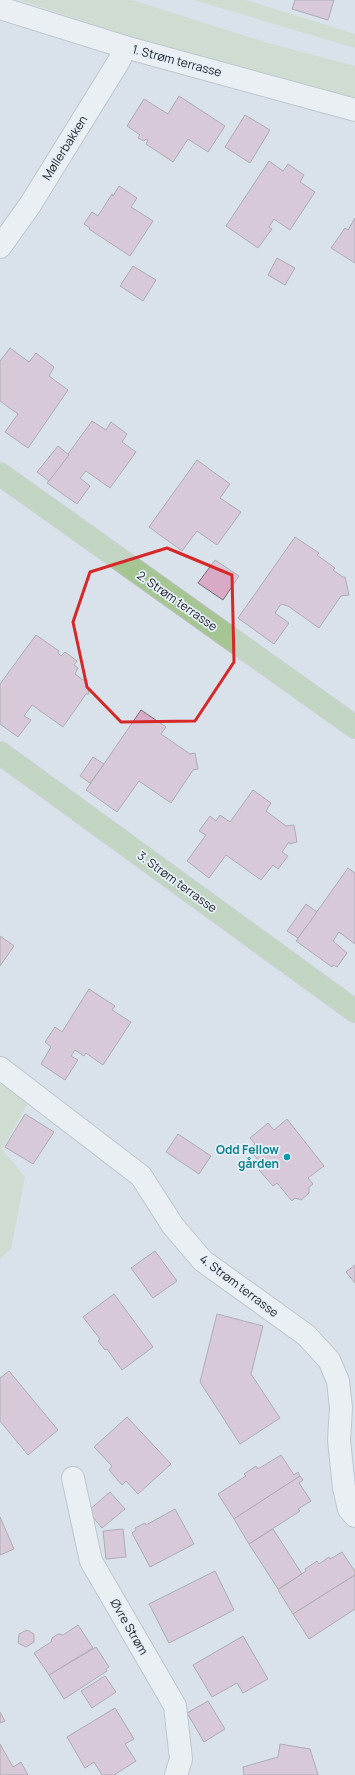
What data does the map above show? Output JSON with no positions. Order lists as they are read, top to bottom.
{
  "streets": {
    "main road": ["2. Strøm terrasse", "3. Strøm terrasse"],
    "street": [
      "1. Strøm terrasse",
      "Møllerbakken",
      "4. Strøm terrasse",
      "Øvre Strøm"
    ]
  },
  "crossings": [
    ["1. Strøm terrasse", "Møllerbakken"]
  ],
  "places": ["Odd Fellow gården"]
}
